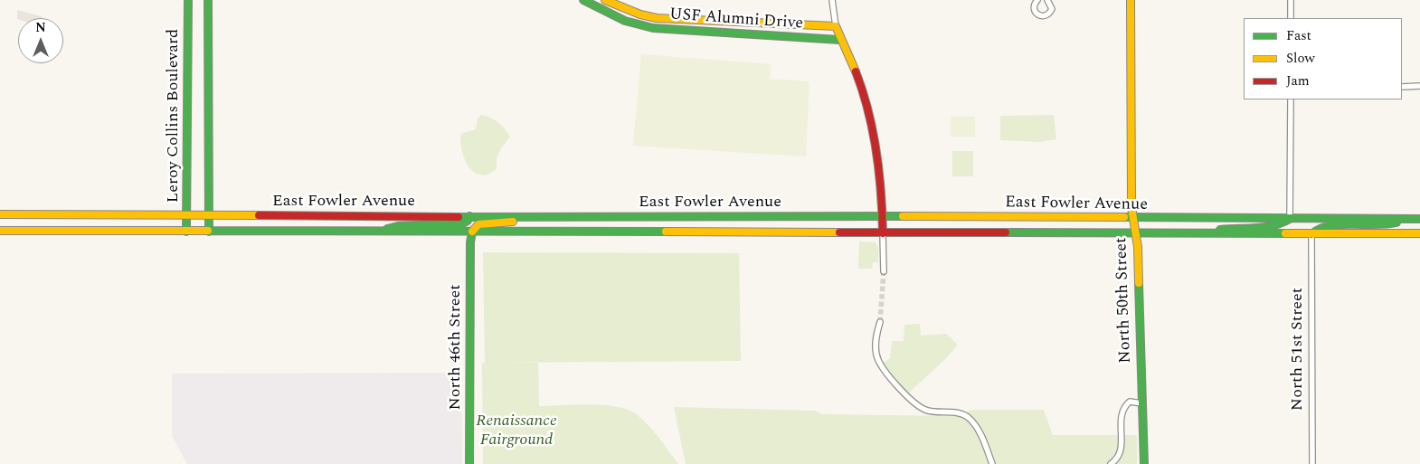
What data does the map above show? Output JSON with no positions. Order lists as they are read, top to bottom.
{
  "streets": {
    "main road": [
      "USF Alumni Drive",
      "Leroy Collins Boulevard",
      "East Fowler Avenue",
      "North 50th Street",
      "North 46th Street"
    ],
    "street": ["North 51st Street"]
  },
  "crossings": [
    ["Leroy Collins Boulevard", "East Fowler Avenue"],
    ["East Fowler Avenue", "North 50th Street"],
    ["East Fowler Avenue", "North 46th Street"],
    ["East Fowler Avenue", "North 51st Street"]
  ],
  "parks": ["Renaissance Fairground"],
  "legend": ["Fast", "Slow", "Jam"],
  "north": "top"
}
